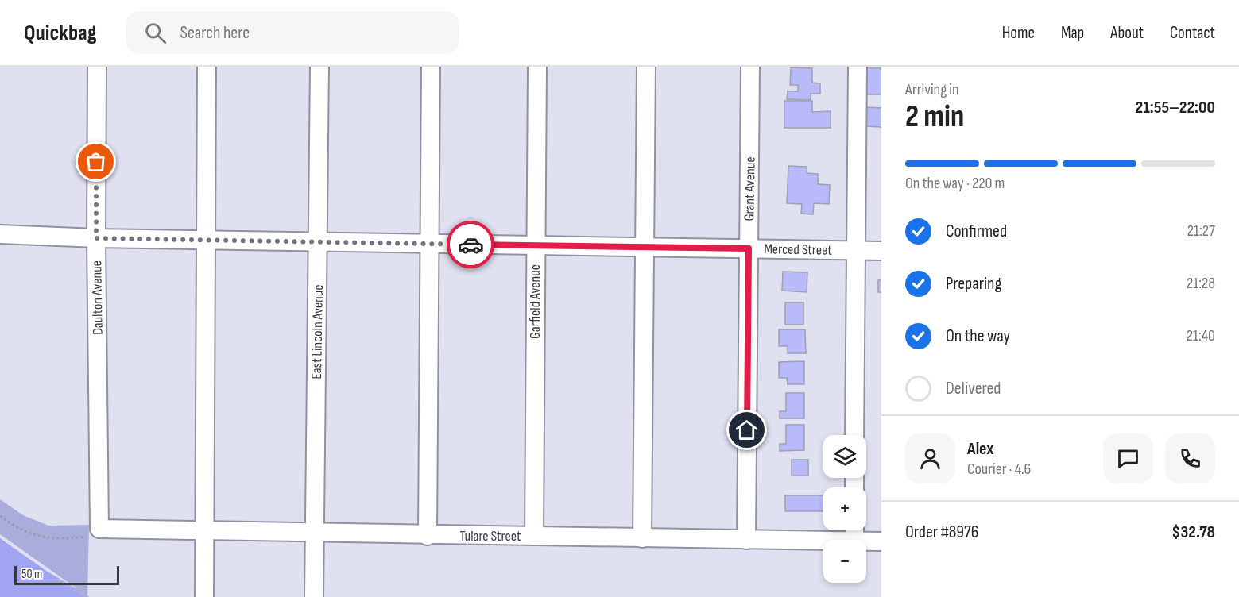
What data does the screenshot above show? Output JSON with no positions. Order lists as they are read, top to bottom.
{
  "streets": {
    "street": [
      "Grant Avenue",
      "Merced Street",
      "Daulton Avenue",
      "Garfield Avenue",
      "East Lincoln Avenue",
      "Tulare Street"
    ]
  },
  "crossings": [
    ["Grant Avenue", "Merced Street"],
    ["Grant Avenue", "Tulare Street"],
    ["Merced Street", "Daulton Avenue"],
    ["Merced Street", "Garfield Avenue"],
    ["Merced Street", "East Lincoln Avenue"],
    ["Daulton Avenue", "Tulare Street"],
    ["Garfield Avenue", "Tulare Street"],
    ["East Lincoln Avenue", "Tulare Street"]
  ],
  "scale_bar": "50 m",
  "page": {
    "header": "Quickbag",
    "search": "Search here",
    "nav": [
      "Home",
      "Map",
      "About",
      "Contact"
    ],
    "heading": ["2 min", "Arriving in", "21:55–22:00"],
    "panel": [
      "Alex",
      "Courier · 4.6",
      "Order #8976",
      "$32.78"
    ],
    "bar": "On the way · 220 m",
    "list": [
      ["Confirmed", "21:27"],
      ["Preparing", "21:28"],
      ["On the way", "21:40"],
      "Delivered"
    ],
    "map_buttons": ["+", "−"],
    "scale": "50 m"
  }
}
